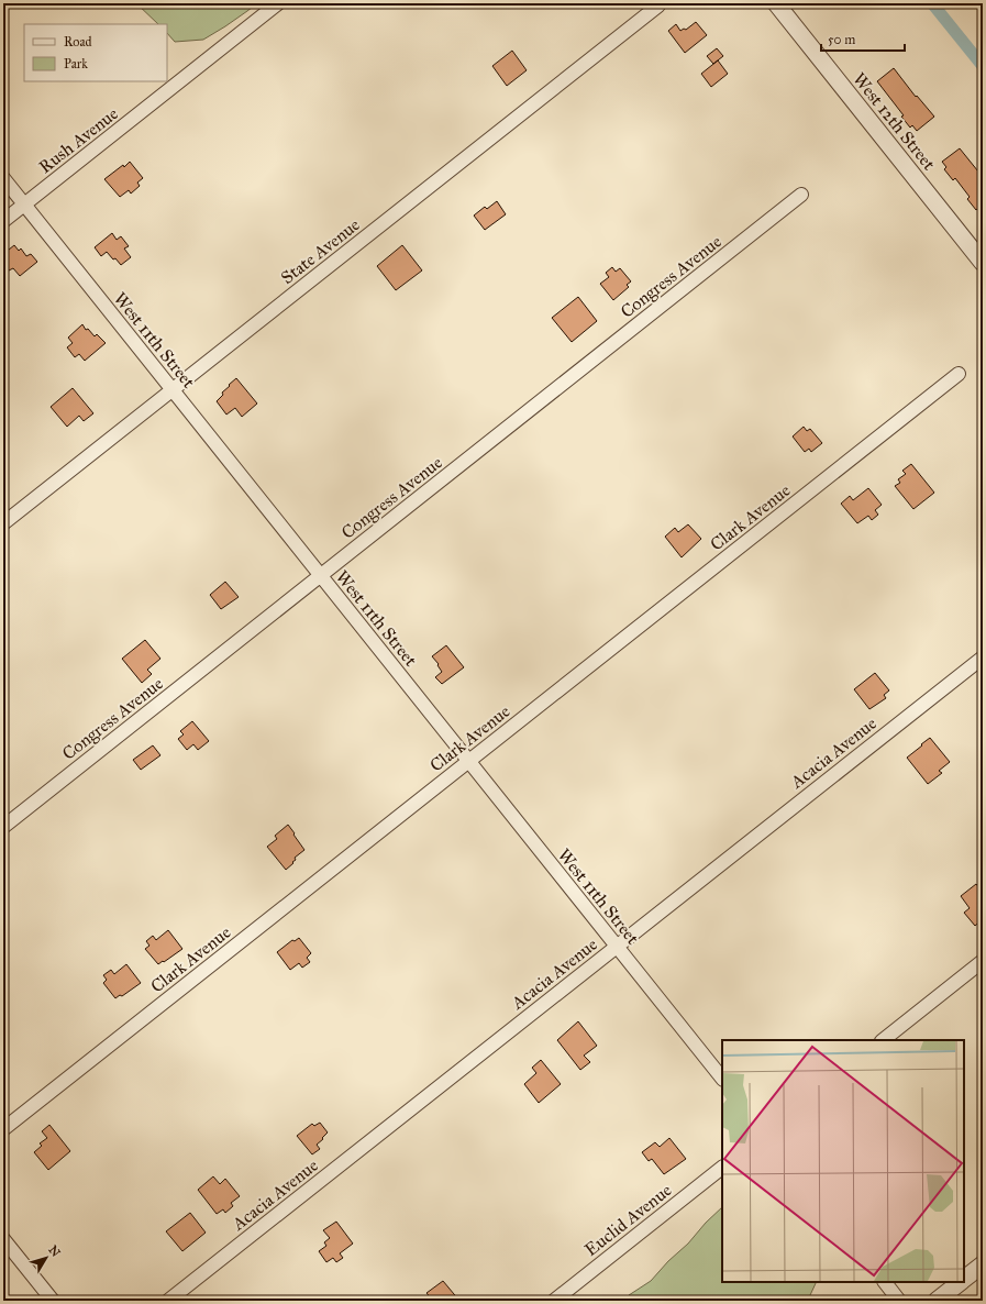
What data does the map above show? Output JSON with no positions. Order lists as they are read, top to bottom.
{
  "streets": {
    "street": [
      "West 12th Street",
      "Rush Avenue",
      "State Avenue",
      "Congress Avenue",
      "West 11th Street",
      "Clark Avenue",
      "Acacia Avenue",
      "Euclid Avenue"
    ]
  },
  "crossings": [
    ["Rush Avenue", "West 11th Street"],
    ["State Avenue", "West 11th Street"],
    ["Congress Avenue", "West 11th Street"],
    ["West 11th Street", "Clark Avenue"],
    ["West 11th Street", "Acacia Avenue"]
  ],
  "legend": ["Road", "Park"],
  "scale_bar": "50 m",
  "north": "top right"
}
